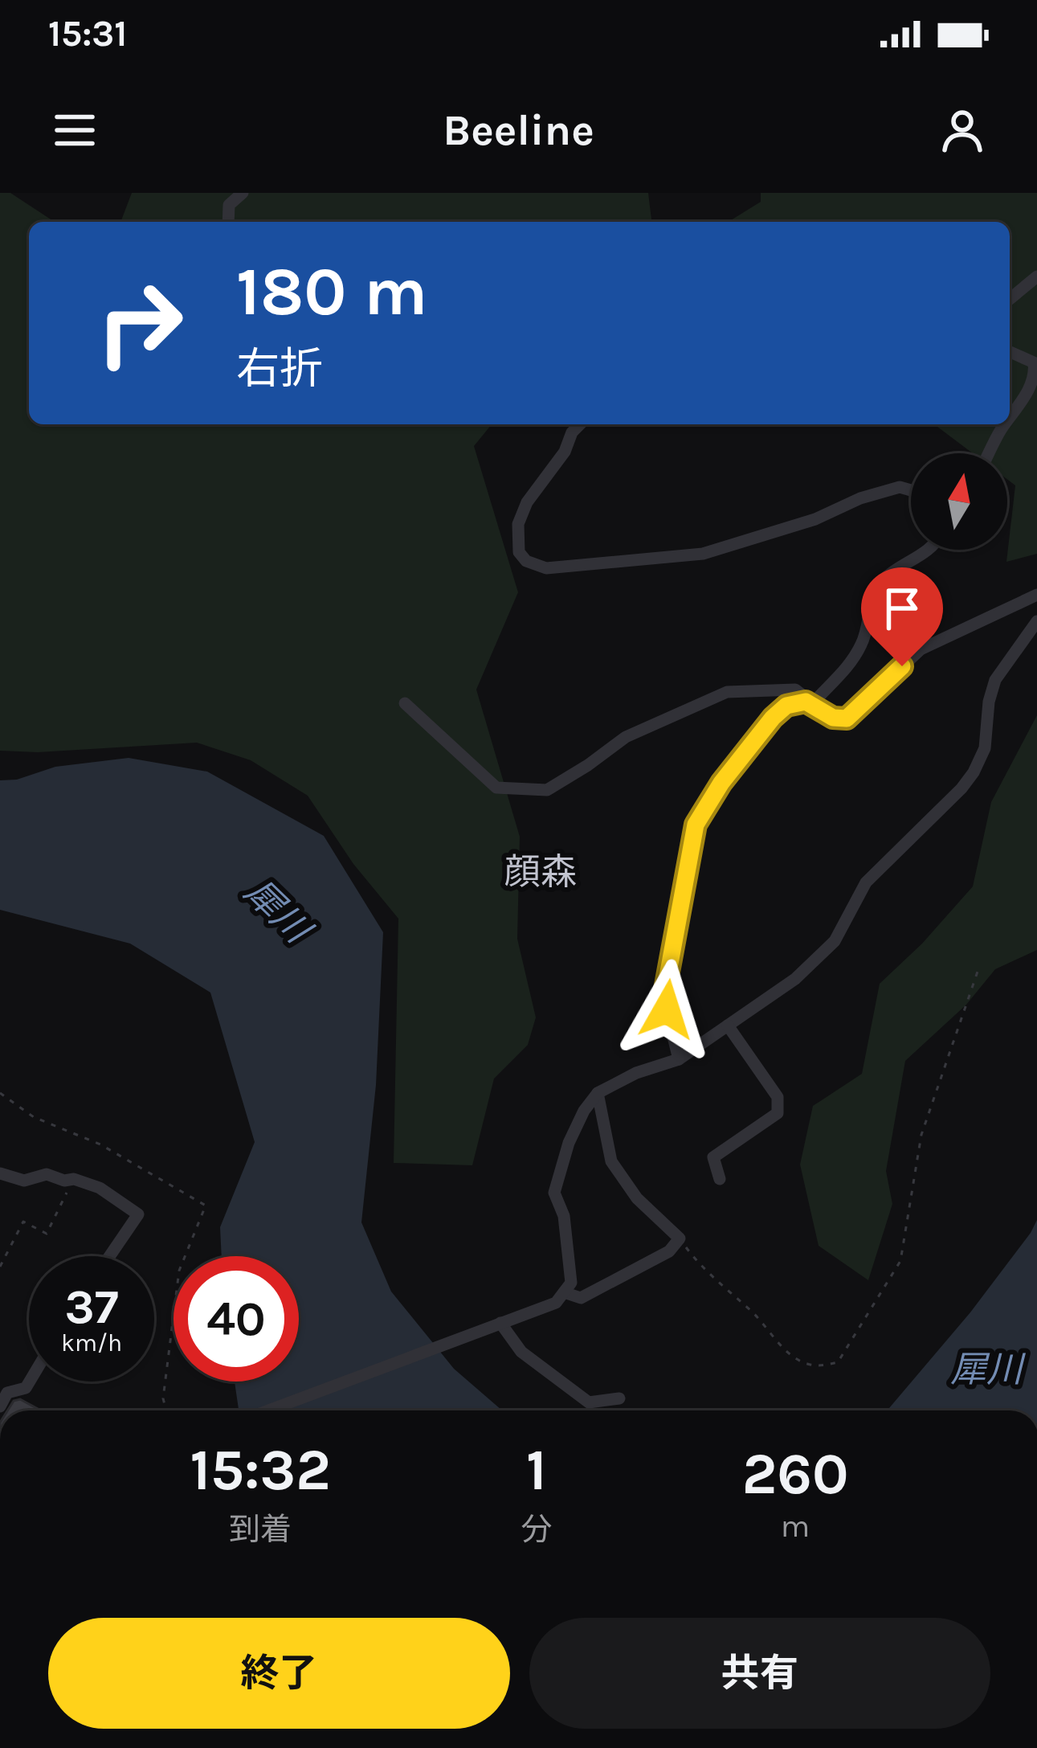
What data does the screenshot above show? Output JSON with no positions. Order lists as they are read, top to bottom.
{
  "districts": ["顔森"],
  "water": ["犀川"],
  "north": "top",
  "page": {
    "status": "15:31",
    "header": "Beeline",
    "turn": ["180 m", "右折"],
    "speed": "37 km/h",
    "limit": "40",
    "eta": [
      "15:32",
      "到着",
      "1",
      "分",
      "260",
      "m"
    ],
    "buttons": ["終了", "共有"]
  }
}
